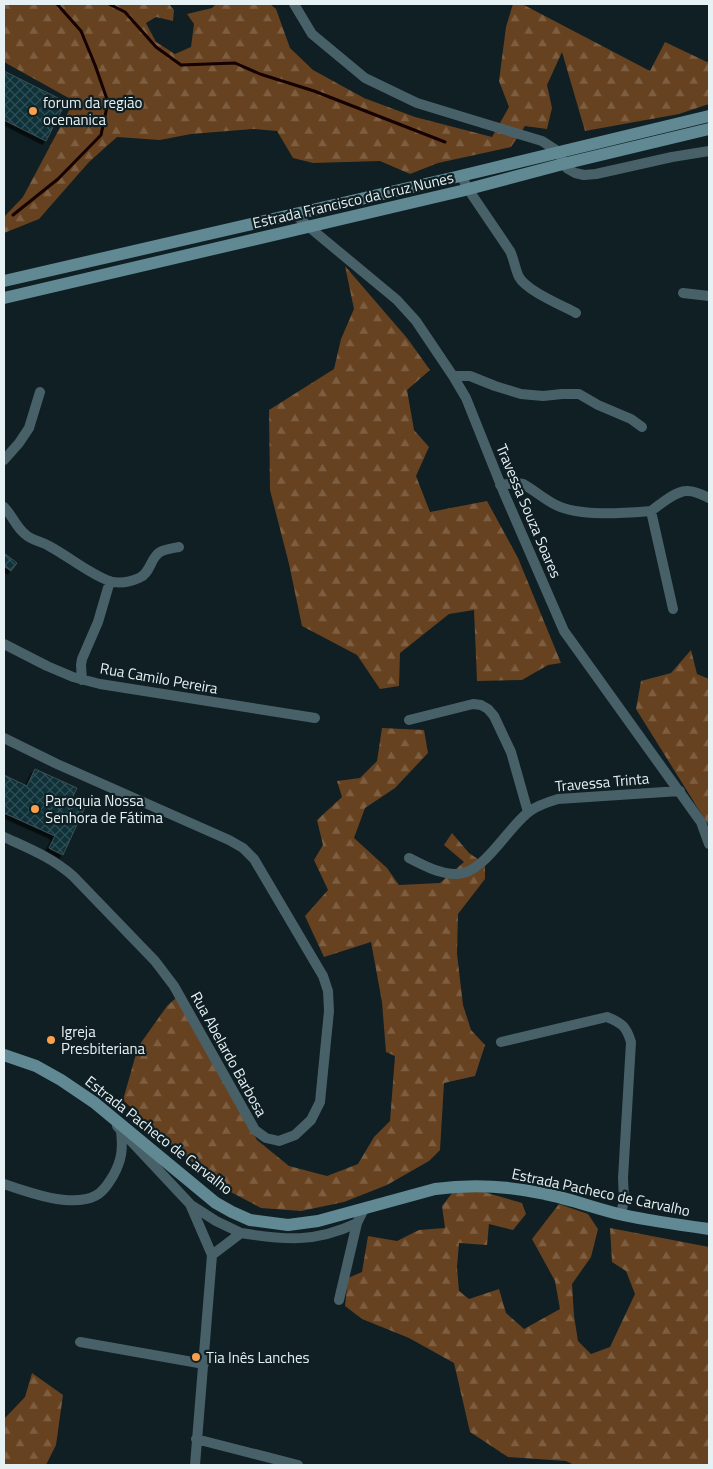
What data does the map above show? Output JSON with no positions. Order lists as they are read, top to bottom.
{
  "streets": {
    "main road": ["Estrada Francisco da Cruz Nunes", "Estrada Pacheco de Carvalho"],
    "street": [
      "Travessa Souza Soares",
      "Rua Camilo Pereira",
      "Travessa Trinta",
      "Rua Abelardo Barbosa"
    ]
  },
  "crossings": [
    ["Estrada Francisco da Cruz Nunes", "Travessa Souza Soares"],
    ["Travessa Souza Soares", "Travessa Trinta"]
  ],
  "places": [
    "forum da região ocenanica",
    "Paroquia Nossa Senhora de Fátima",
    "Igreja Presbiteriana",
    "Tia Inês Lanches"
  ]
}
